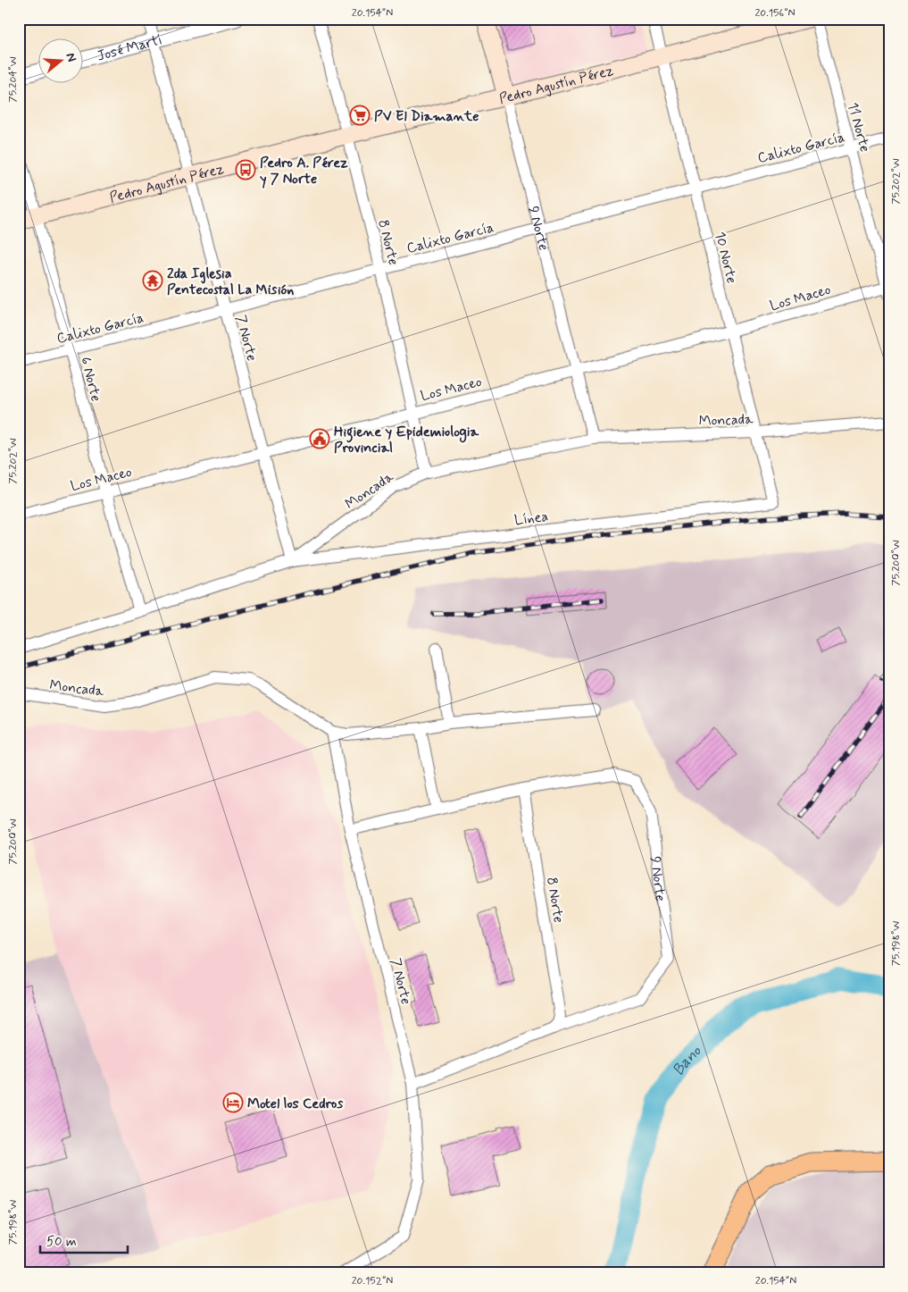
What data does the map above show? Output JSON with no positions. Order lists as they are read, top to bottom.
{
  "streets": {
    "main road": ["Pedro Agustín Pérez", "9 Norte"],
    "street": [
      "José Martí",
      "11 Norte",
      "Calixto García",
      "8 Norte",
      "10 Norte",
      "Los Maceo",
      "7 Norte",
      "6 Norte",
      "Moncada",
      "Línea"
    ]
  },
  "crossings": [
    ["José Martí", "7 Norte"],
    ["Pedro Agustín Pérez", "9 Norte"],
    ["Pedro Agustín Pérez", "8 Norte"],
    ["Pedro Agustín Pérez", "10 Norte"],
    ["Pedro Agustín Pérez", "7 Norte"],
    ["Pedro Agustín Pérez", "6 Norte"],
    ["11 Norte", "Calixto García"],
    ["11 Norte", "Los Maceo"],
    ["Calixto García", "9 Norte"],
    ["Calixto García", "8 Norte"],
    ["Calixto García", "10 Norte"],
    ["Calixto García", "7 Norte"],
    ["Calixto García", "6 Norte"],
    ["9 Norte", "8 Norte"],
    ["9 Norte", "Los Maceo"],
    ["9 Norte", "7 Norte"],
    ["9 Norte", "Moncada"],
    ["8 Norte", "Los Maceo"],
    ["8 Norte", "Moncada"],
    ["10 Norte", "Los Maceo"],
    ["10 Norte", "Moncada"],
    ["10 Norte", "Línea"],
    ["Los Maceo", "7 Norte"],
    ["Los Maceo", "6 Norte"],
    ["7 Norte", "Moncada"],
    ["7 Norte", "Línea"],
    ["6 Norte", "Moncada"],
    ["Moncada", "Línea"]
  ],
  "water": ["Bano"],
  "places": {
    "supermarket": ["PV El Diamante"],
    "bus stop": ["Pedro A. Pérez y 7 Norte"],
    "temple": ["2da Iglesia Pentecostal La Misión"],
    "public building": ["Higiene y Epidemiologia Provincial"],
    "hotel": ["Motel los Cedros"]
  },
  "scale_bar": "50 m",
  "north": "right",
  "coordinates": [
    "20.154°N",
    "20.156°N",
    "75.204°W",
    "75.202°W",
    "75.200°W",
    "75.198°W",
    "20.152°N"
  ]
}
